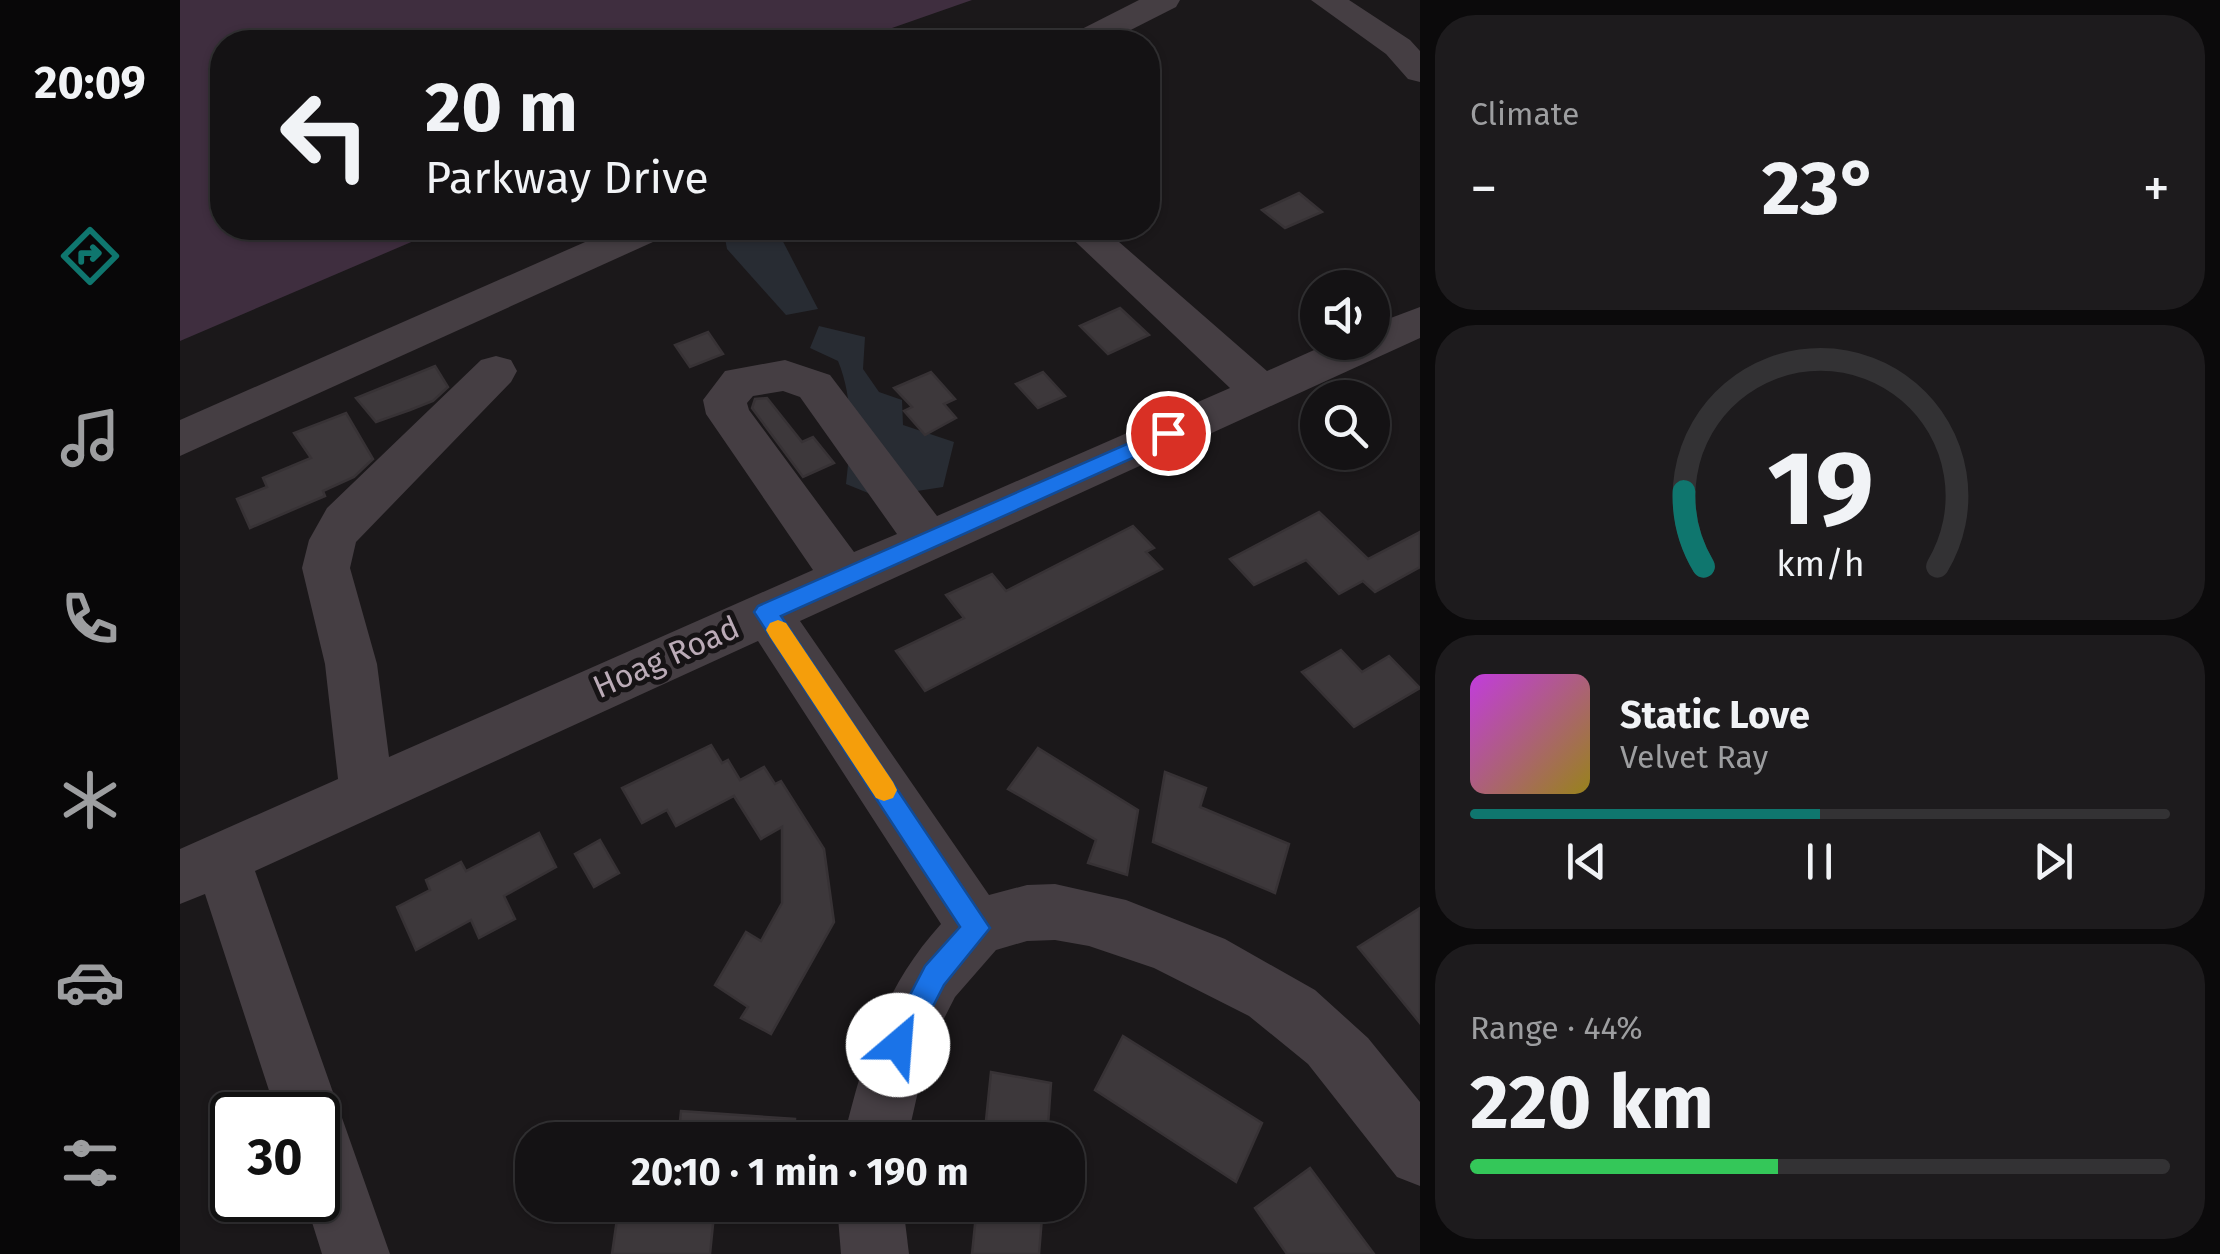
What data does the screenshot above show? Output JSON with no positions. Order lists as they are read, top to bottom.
{
  "streets": {
    "street": ["Hoag Road"]
  },
  "page": {
    "tabs": "20:09",
    "tile": [
      "Climate",
      ["Range · 44%", "220 km"]
    ],
    "turn": ["20 m", "Parkway Drive"],
    "heat": ["−", "23°", "+"],
    "song": ["Static Love", "Velvet Ray"],
    "limit": "30",
    "trip": "20:10 · 1 min · 190 m",
    "gauge": ["19", "km/h"]
  }
}
